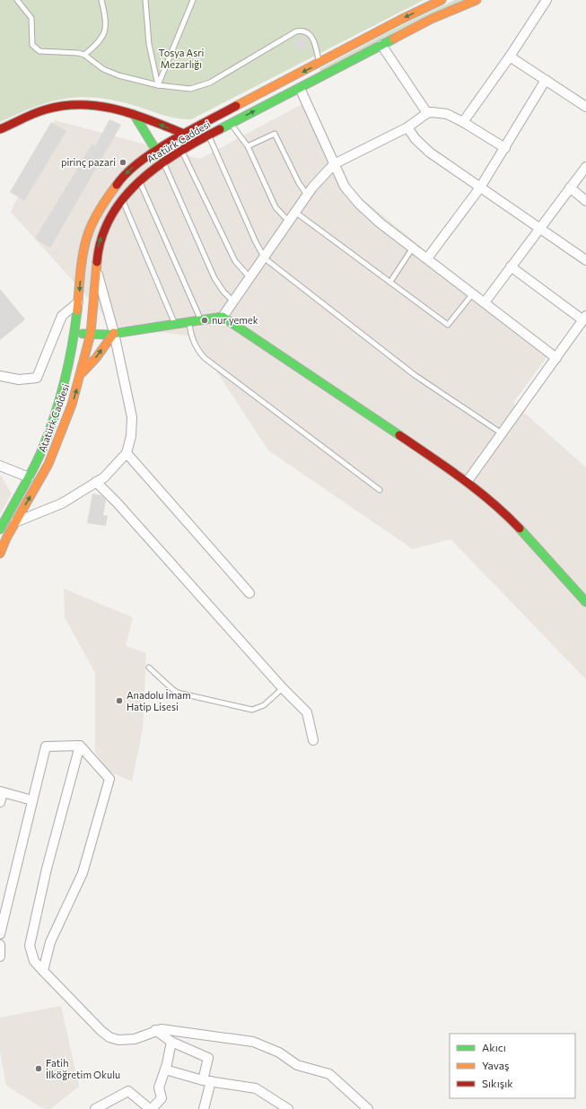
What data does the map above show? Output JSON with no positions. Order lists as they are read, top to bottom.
{
  "streets": {
    "main road": ["Atatürk Caddesi"]
  },
  "parks": ["Tosya Asri Mezarlığı"],
  "places": [
    "pirinç pazari",
    "nur yemek",
    "Anadolu İmam Hatip Lisesi",
    "Fatih İlköğretim Okulu"
  ],
  "legend": ["Akıcı", "Yavaş", "Sıkışık"]
}
